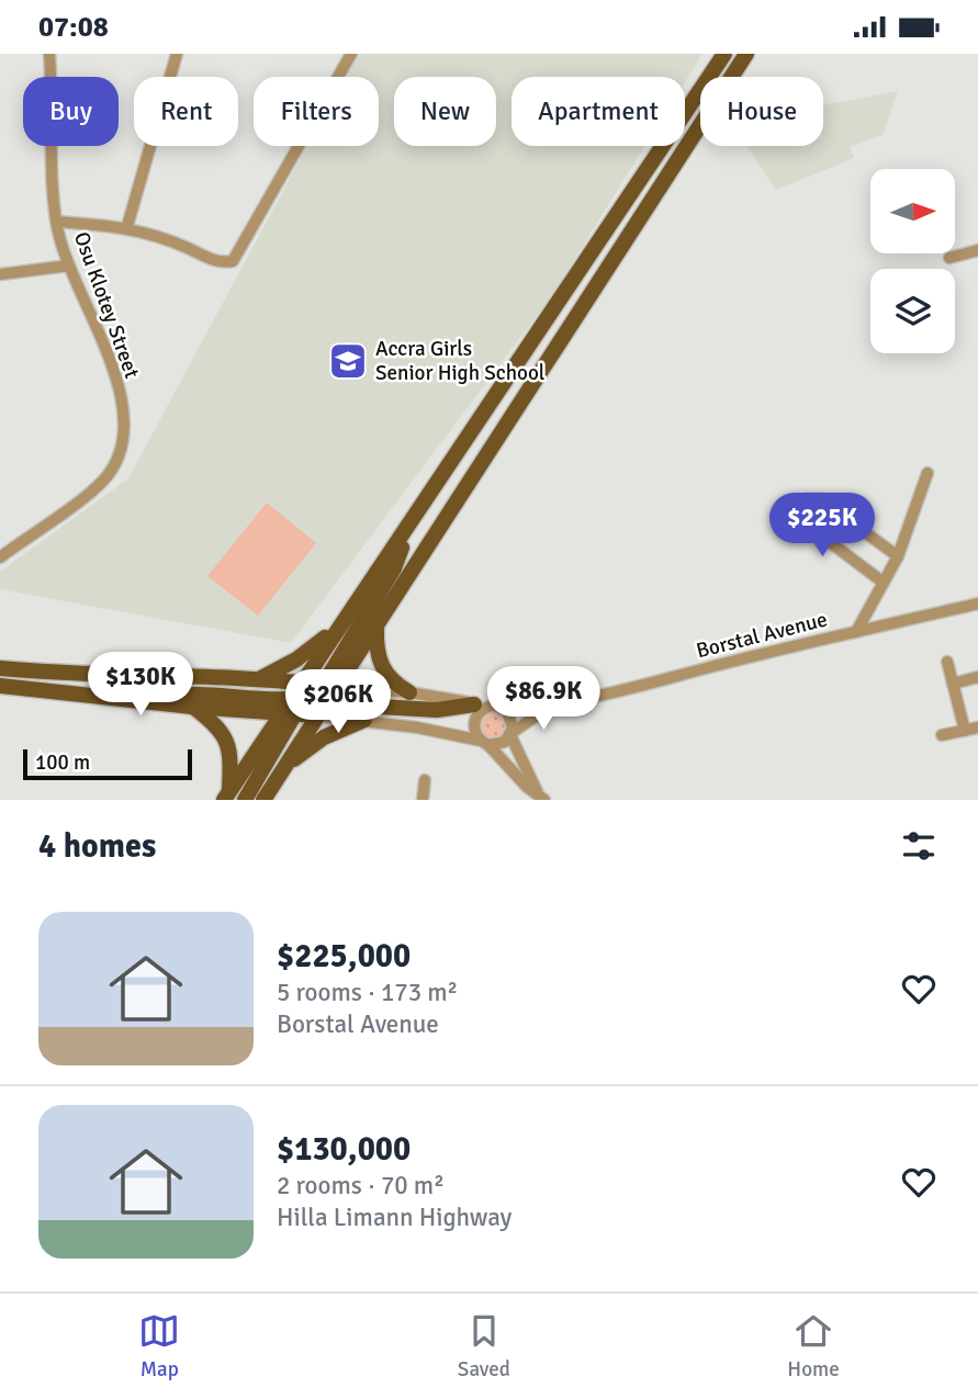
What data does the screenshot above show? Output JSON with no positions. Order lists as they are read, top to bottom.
{
  "streets": {
    "street": ["Osu Klotey Street", "Borstal Avenue"]
  },
  "places": {
    "school or university": ["Accra Girls Senior High School"]
  },
  "scale_bar": "100 m",
  "north": "right",
  "page": {
    "status": "07:08",
    "chip": [
      "Buy",
      "Rent",
      "Filters",
      "New",
      "Apartment",
      "House"
    ],
    "price": [
      "$225K",
      "$130K",
      "$86.9K",
      "$206K"
    ],
    "scale": "100 m",
    "heading": "4 homes",
    "list": [
      {
        "name": "$225,000",
        "note": "5 rooms · 173 m² · Borstal Avenue"
      },
      {
        "name": "$130,000",
        "note": "2 rooms · 70 m² · Hilla Limann Highway"
      }
    ],
    "tabs": ["Map", "Saved", "Home"]
  }
}
